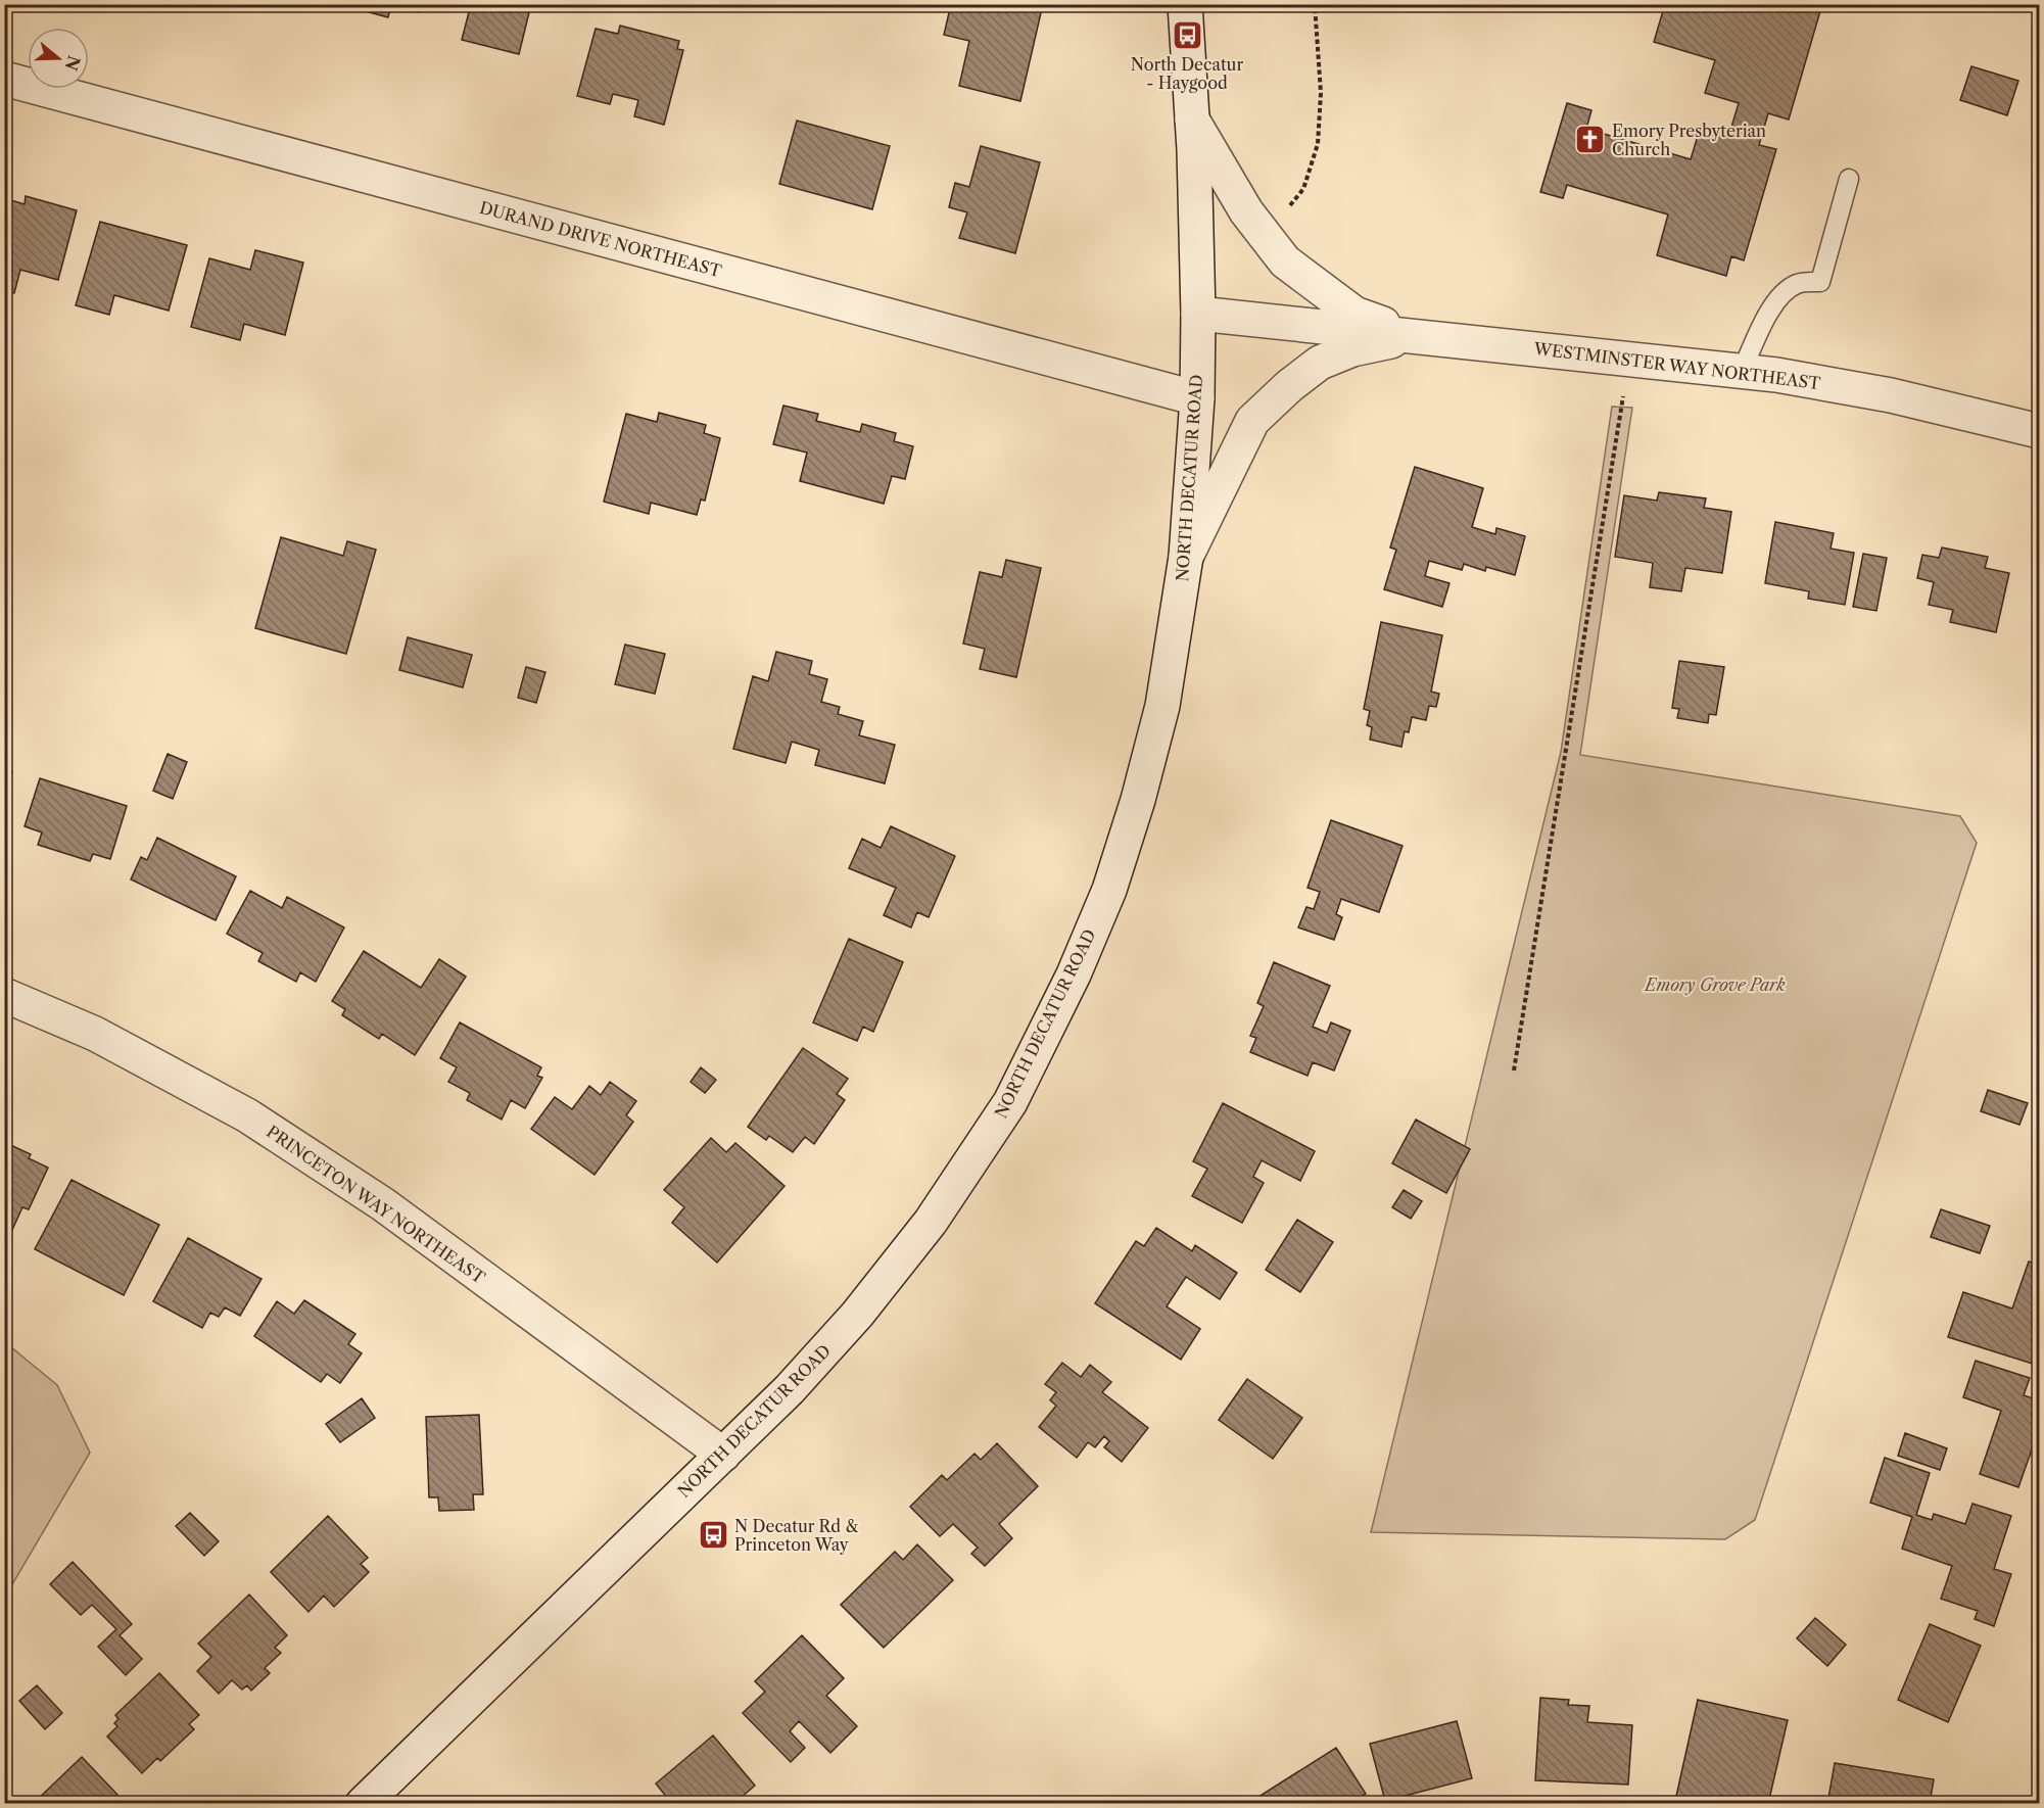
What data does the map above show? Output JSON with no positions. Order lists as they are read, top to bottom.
{
  "streets": {
    "street": [
      "DURAND DRIVE NORTHEAST",
      "WESTMINSTER WAY NORTHEAST",
      "NORTH DECATUR ROAD",
      "PRINCETON WAY NORTHEAST"
    ]
  },
  "crossings": [
    ["DURAND DRIVE NORTHEAST", "NORTH DECATUR ROAD"],
    ["WESTMINSTER WAY NORTHEAST", "NORTH DECATUR ROAD"],
    ["NORTH DECATUR ROAD", "PRINCETON WAY NORTHEAST"]
  ],
  "parks": ["Emory Grove Park"],
  "places": {
    "bus stop": ["North Decatur - Haygood", "N Decatur Rd & Princeton Way"],
    "church": ["Emory Presbyterian Church"]
  },
  "north": "right"
}
